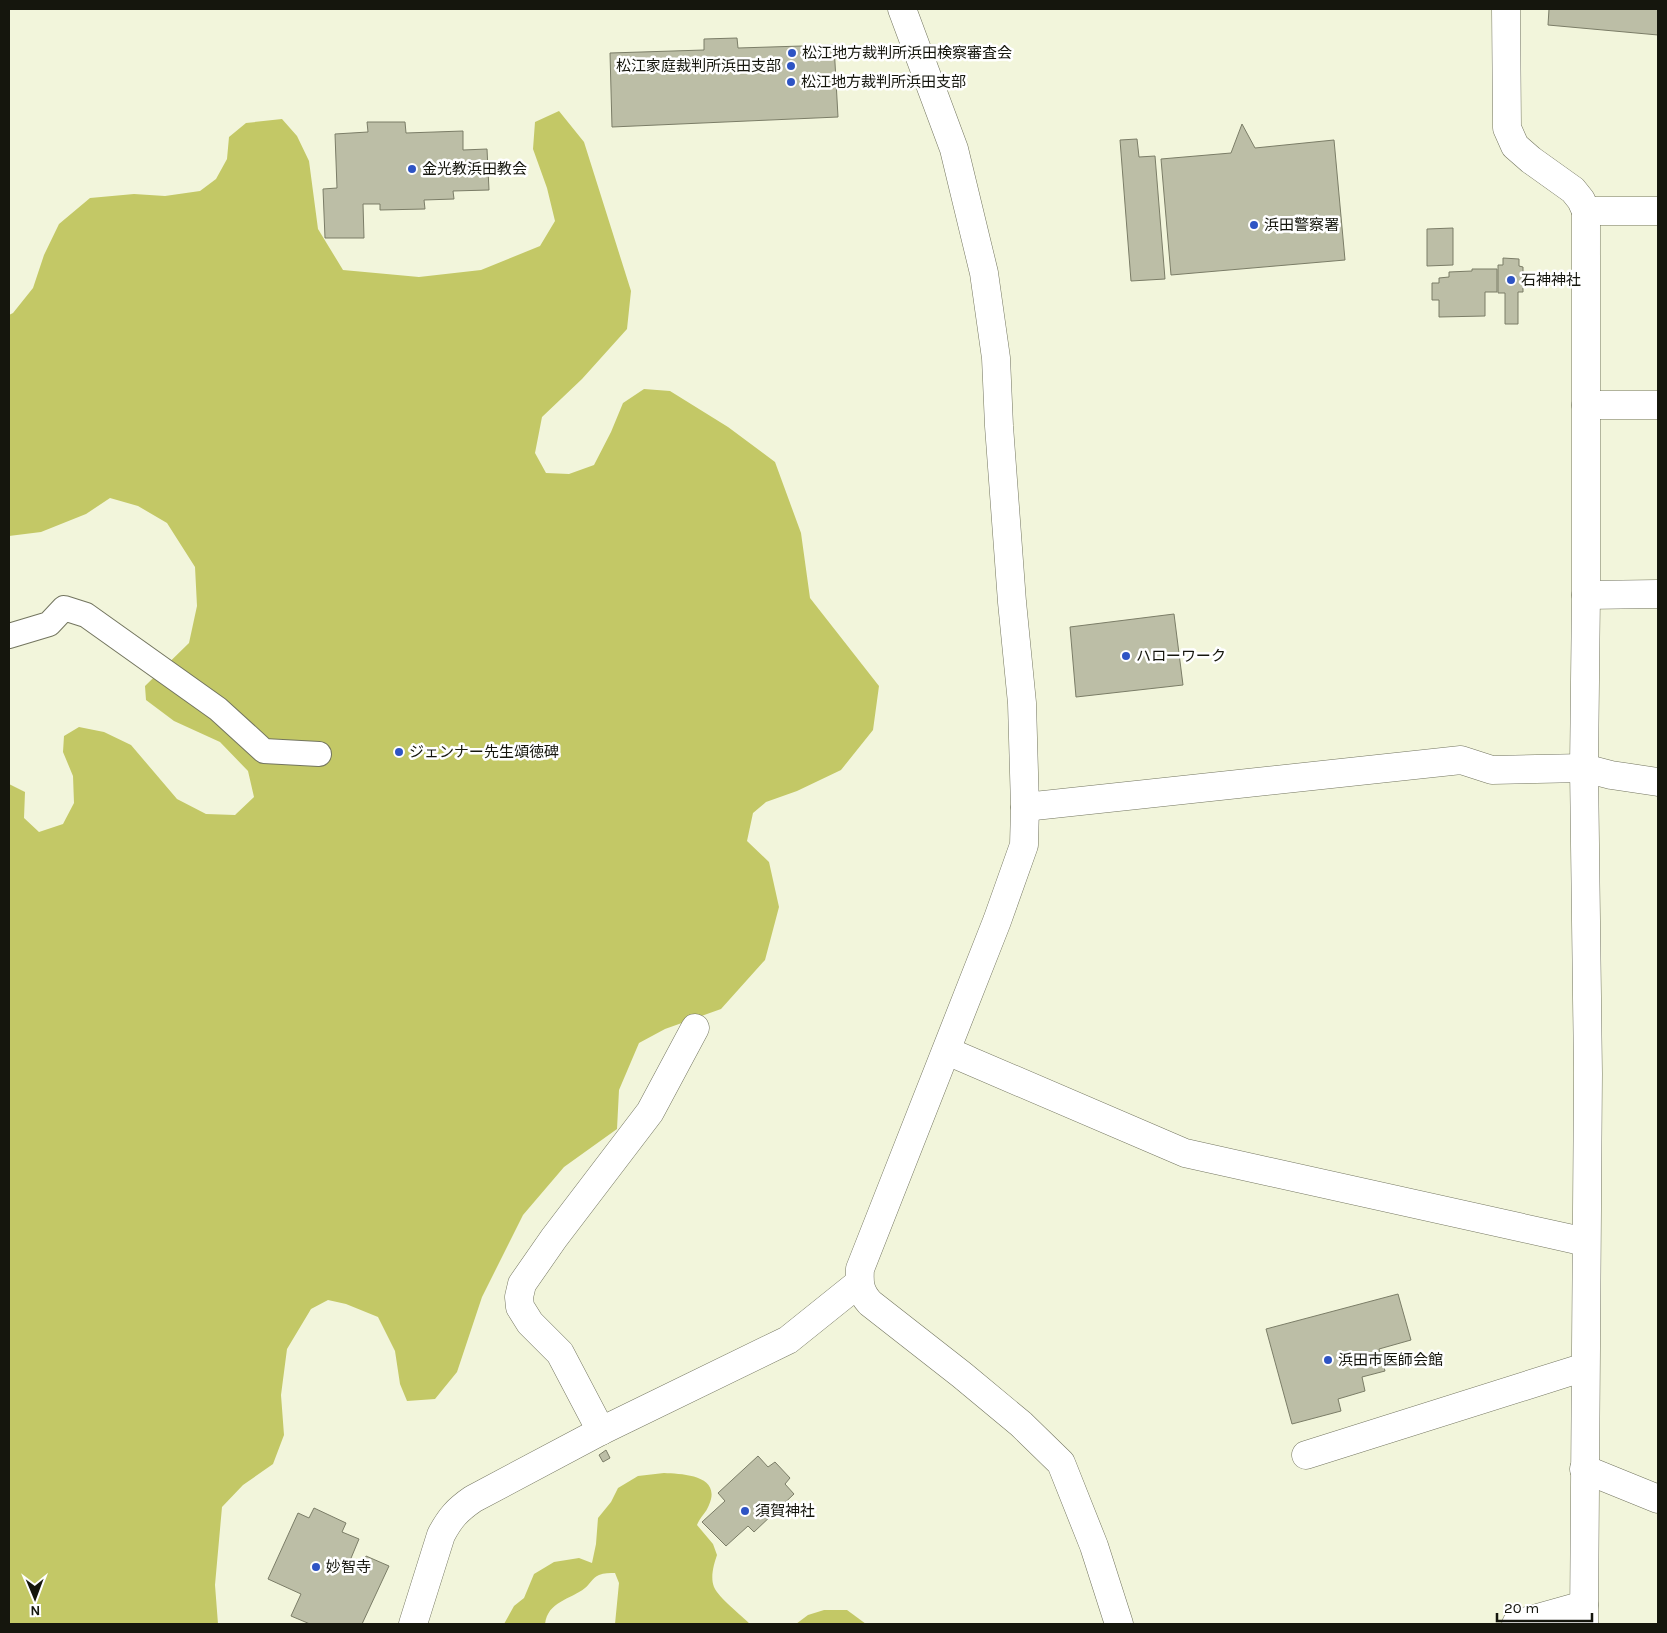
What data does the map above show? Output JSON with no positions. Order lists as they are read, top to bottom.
{
  "places": [
    "松江地方裁判所浜田検察審査会",
    "松江家庭裁判所浜田支部",
    "松江地方裁判所浜田支部",
    "金光教浜田教会",
    "浜田警察署",
    "石神神社",
    "ハローワーク",
    "ジェンナー先生頌徳碑",
    "浜田市医師会館",
    "須賀神社",
    "妙智寺"
  ],
  "scale_bar": "20 m",
  "north": "bottom"
}
